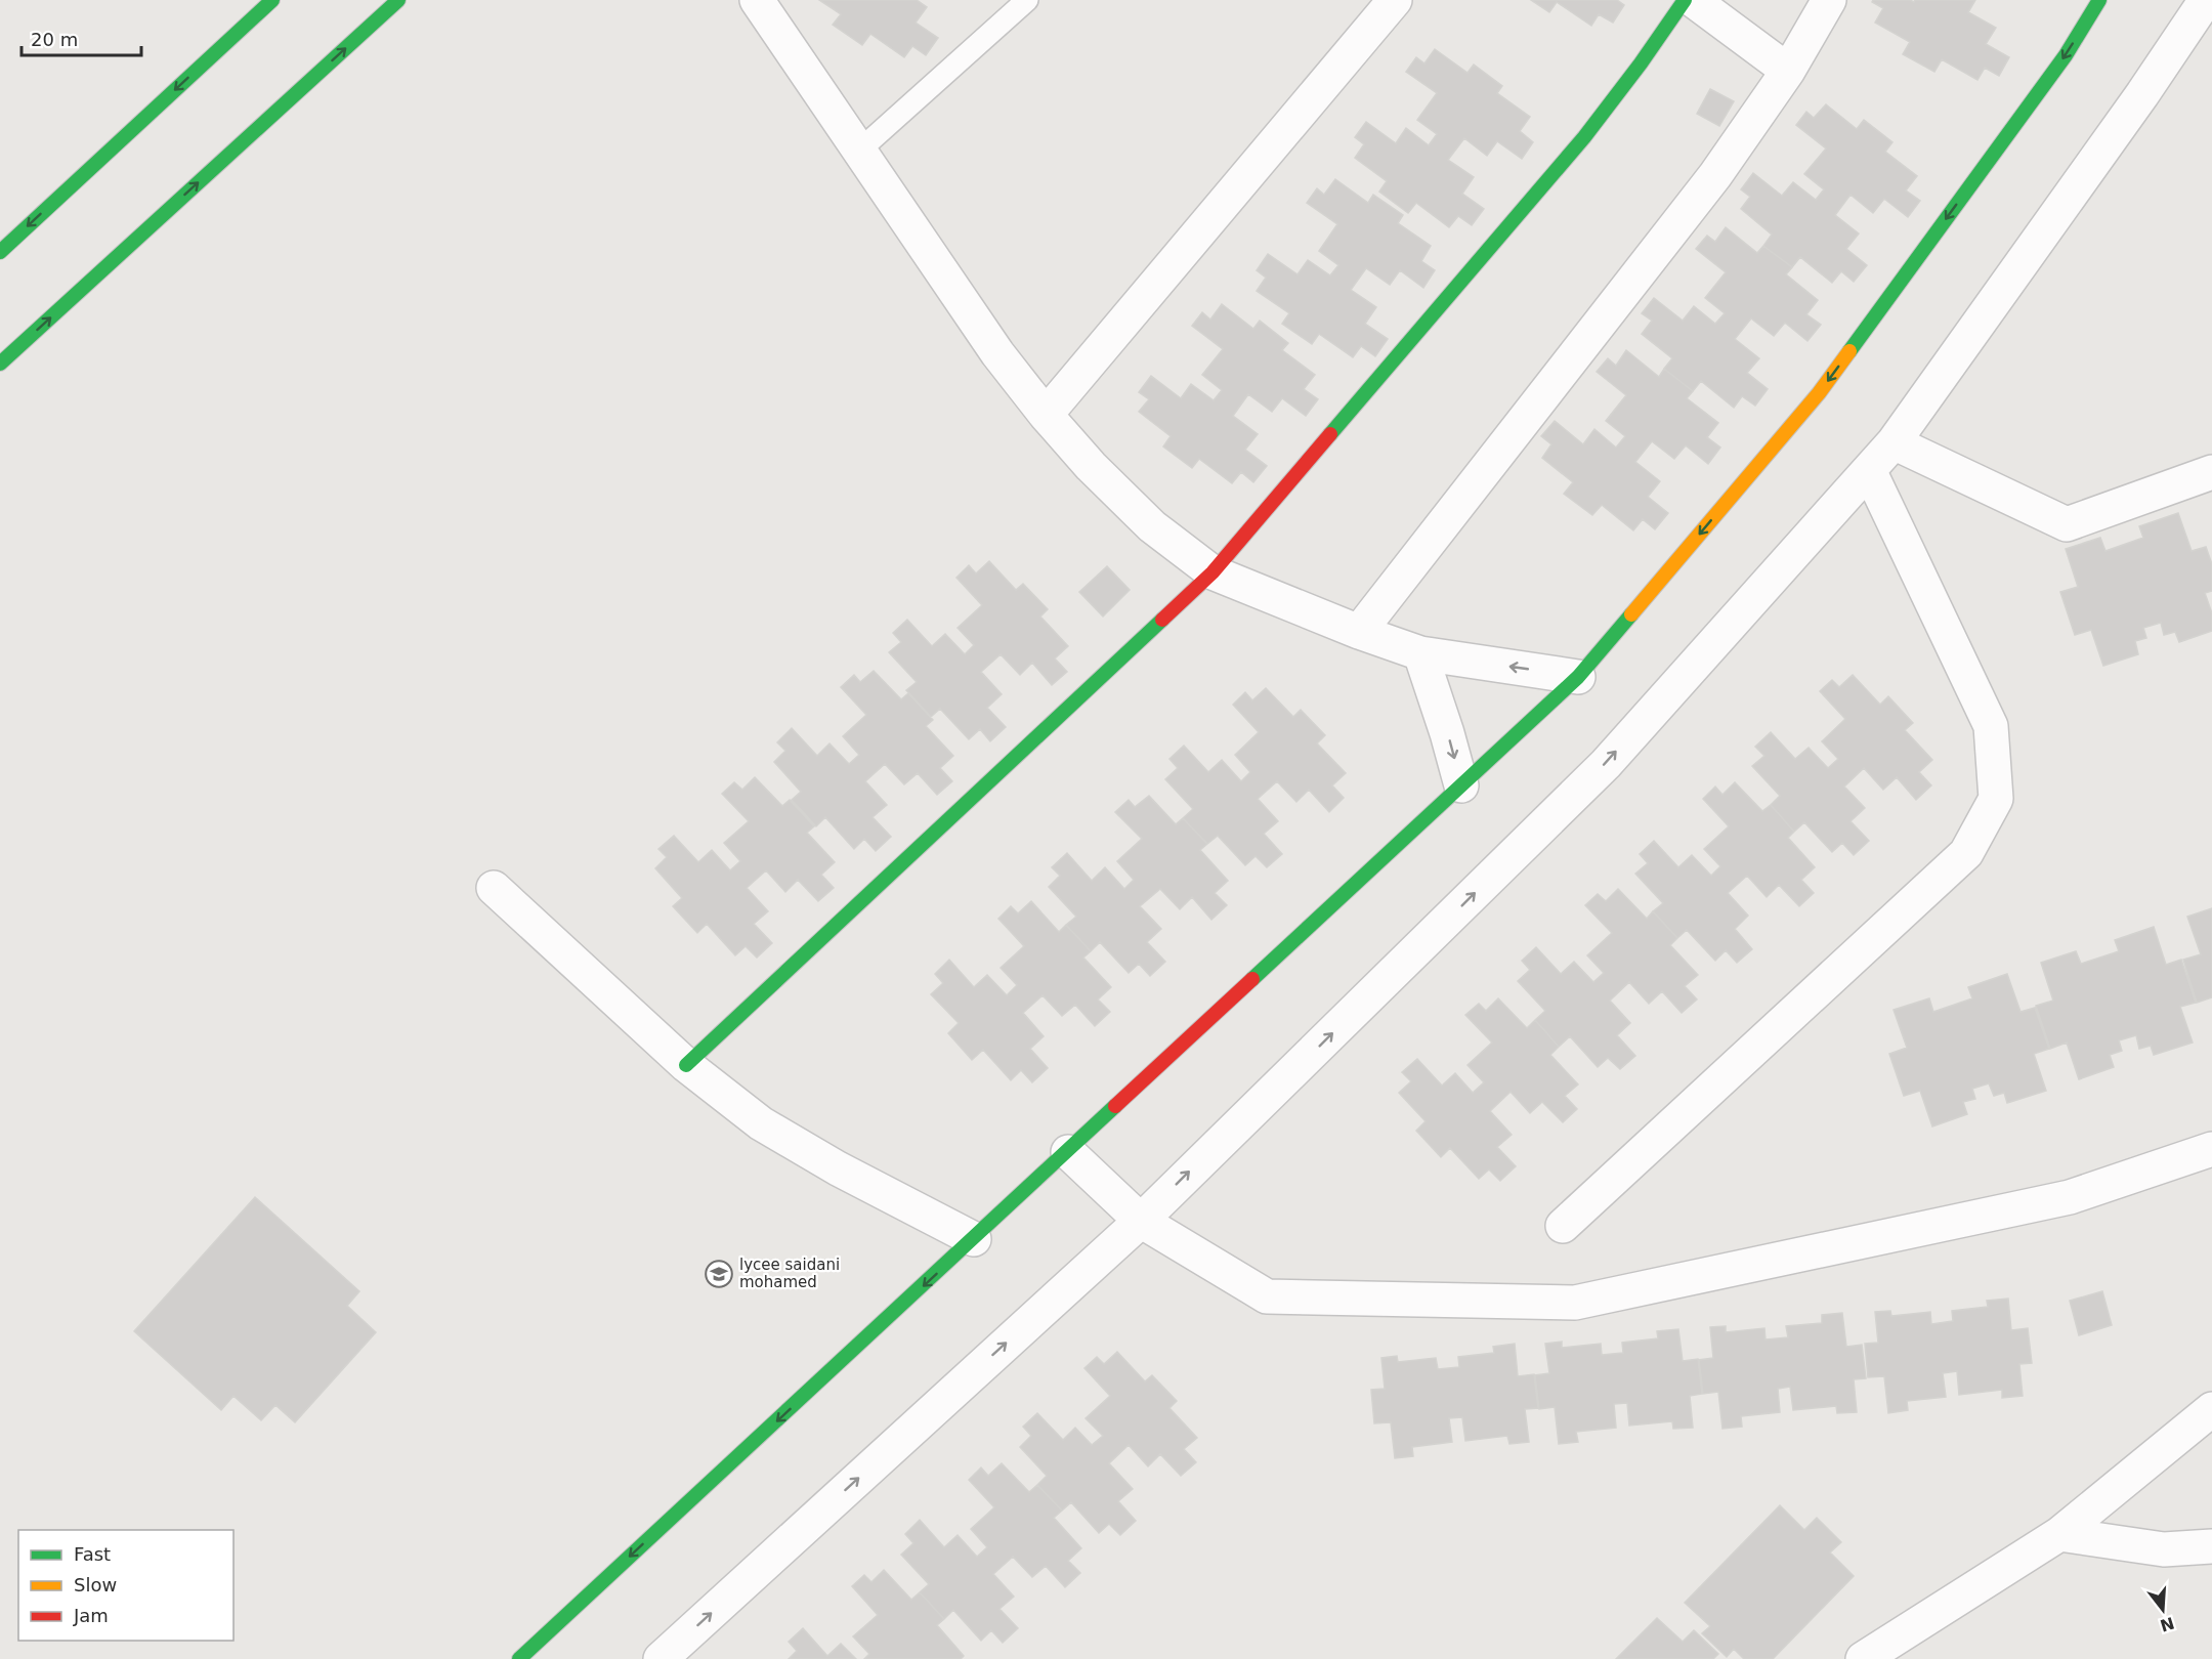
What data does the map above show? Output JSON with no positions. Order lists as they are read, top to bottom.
{
  "places": {
    "school or university": ["lycee saidani mohamed"]
  },
  "legend": ["Fast", "Slow", "Jam"],
  "scale_bar": "20 m",
  "north": "bottom"
}
